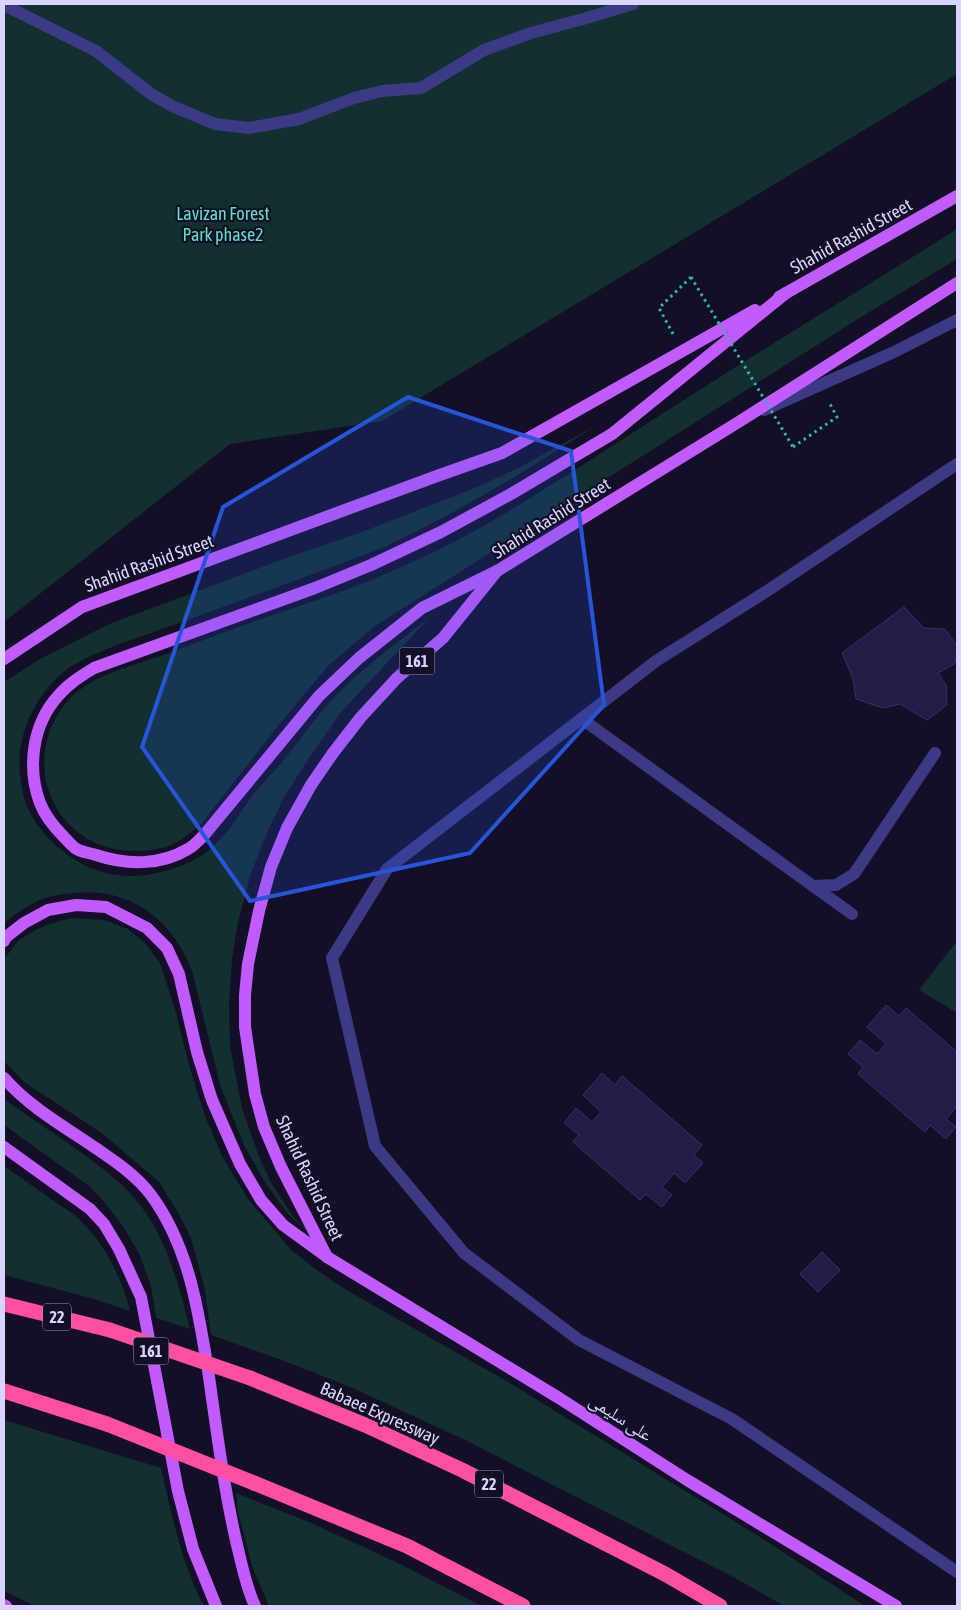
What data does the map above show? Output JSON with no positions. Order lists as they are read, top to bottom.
{
  "streets": {
    "highway": ["22", "Babaee Expressway"],
    "main road": ["Shahid Rashid Street", "161", "علی سلیمی"]
  },
  "crossings": [
    ["Shahid Rashid Street", "علی سلیمی"]
  ],
  "parks": ["Lavizan Forest Park phase2"]
}
